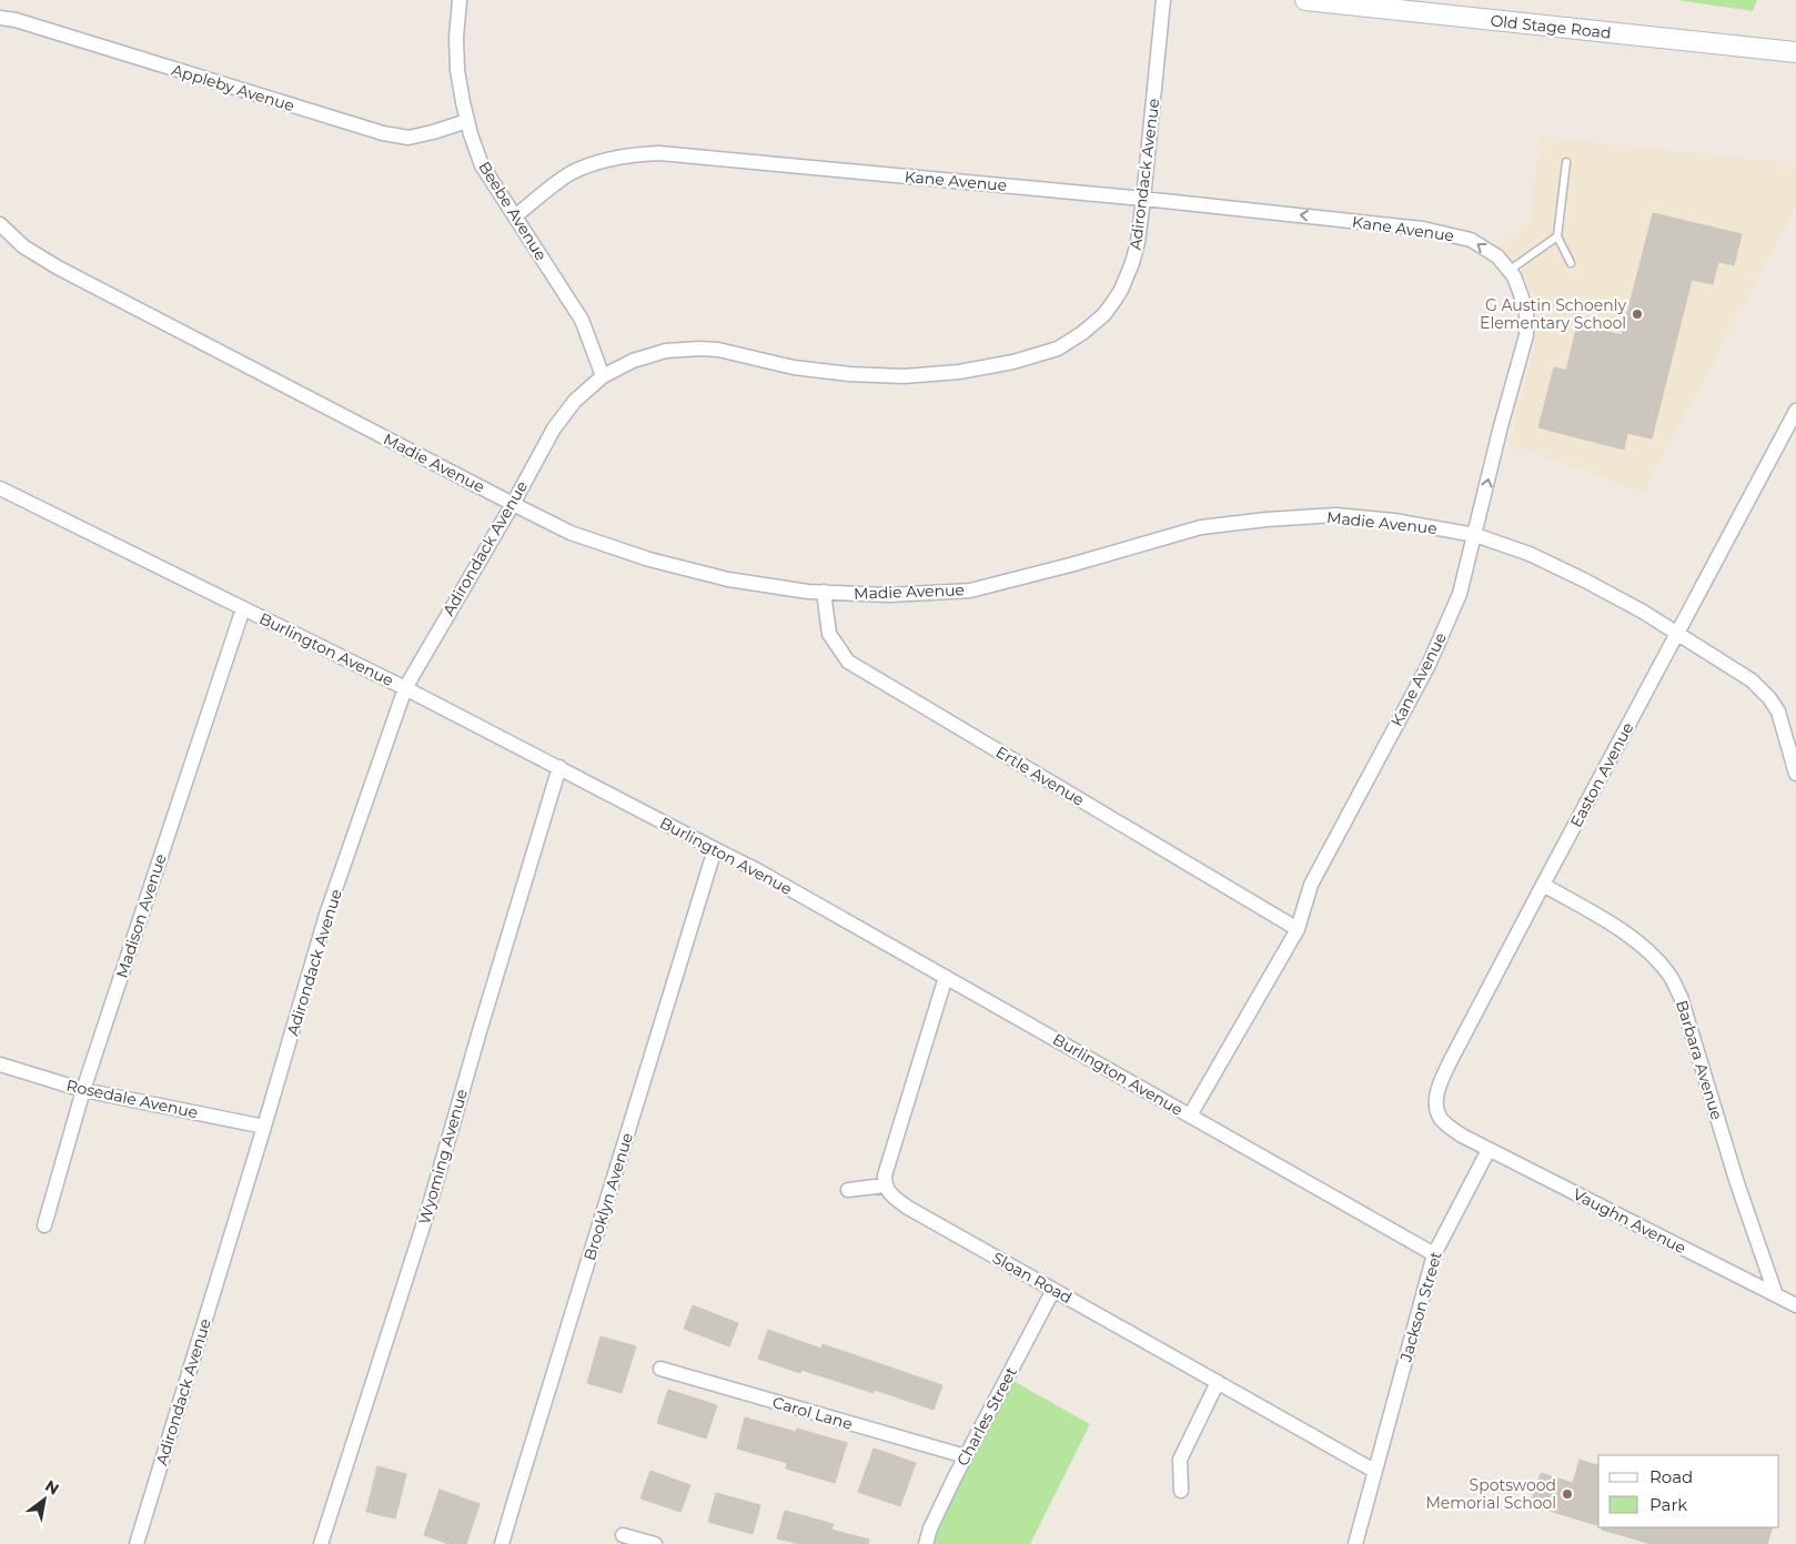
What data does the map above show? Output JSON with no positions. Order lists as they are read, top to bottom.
{
  "streets": {
    "main road": ["Old Stage Road"],
    "street": [
      "Appleby Avenue",
      "Adirondack Avenue",
      "Kane Avenue",
      "Beebe Avenue",
      "Madie Avenue",
      "Burlington Avenue",
      "Easton Avenue",
      "Ertle Avenue",
      "Madison Avenue",
      "Barbara Avenue",
      "Rosedale Avenue",
      "Wyoming Avenue",
      "Brooklyn Avenue",
      "Vaughn Avenue",
      "Sloan Road",
      "Jackson Street",
      "Carol Lane",
      "Charles Street"
    ]
  },
  "crossings": [
    ["Appleby Avenue", "Beebe Avenue"],
    ["Adirondack Avenue", "Kane Avenue"],
    ["Adirondack Avenue", "Beebe Avenue"],
    ["Adirondack Avenue", "Madie Avenue"],
    ["Adirondack Avenue", "Burlington Avenue"],
    ["Adirondack Avenue", "Rosedale Avenue"],
    ["Kane Avenue", "Beebe Avenue"],
    ["Kane Avenue", "Madie Avenue"],
    ["Kane Avenue", "Burlington Avenue"],
    ["Kane Avenue", "Ertle Avenue"],
    ["Madie Avenue", "Easton Avenue"],
    ["Madie Avenue", "Ertle Avenue"],
    ["Burlington Avenue", "Madison Avenue"],
    ["Burlington Avenue", "Wyoming Avenue"],
    ["Burlington Avenue", "Brooklyn Avenue"],
    ["Burlington Avenue", "Jackson Street"],
    ["Easton Avenue", "Barbara Avenue"],
    ["Easton Avenue", "Vaughn Avenue"],
    ["Madison Avenue", "Rosedale Avenue"],
    ["Barbara Avenue", "Vaughn Avenue"],
    ["Vaughn Avenue", "Jackson Street"],
    ["Sloan Road", "Jackson Street"],
    ["Sloan Road", "Charles Street"],
    ["Carol Lane", "Charles Street"]
  ],
  "places": ["G Austin Schoenly Elementary School", "Spotswood Memorial School"],
  "legend": ["Road", "Park"],
  "north": "top right"
}
